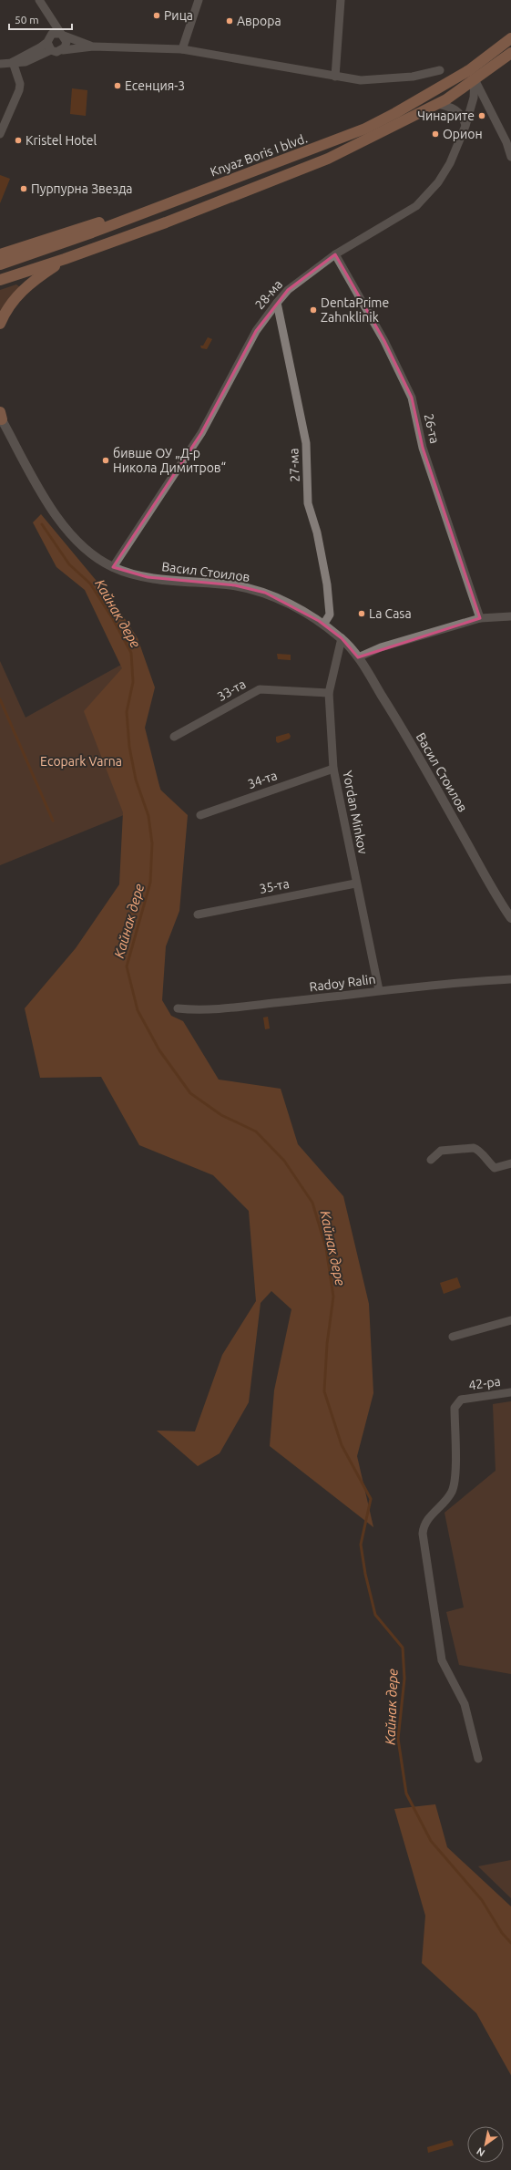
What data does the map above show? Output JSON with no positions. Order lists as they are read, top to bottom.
{
  "streets": {
    "highway": ["Knyaz Boris I blvd."],
    "street": [
      "28-ма",
      "26-та",
      "27-ма",
      "Васил Стоилов",
      "33-та",
      "34-та",
      "Yordan Minkov",
      "35-та",
      "Radoy Ralin",
      "42-ра"
    ]
  },
  "crossings": [
    ["28-ма", "26-та"],
    ["28-ма", "27-ма"],
    ["28-ма", "Васил Стоилов"],
    ["27-ма", "Васил Стоилов"],
    ["Васил Стоилов", "Yordan Minkov"],
    ["33-та", "Yordan Minkov"],
    ["34-та", "Yordan Minkov"],
    ["Yordan Minkov", "35-та"],
    ["Yordan Minkov", "Radoy Ralin"]
  ],
  "water": ["Кайнак дере"],
  "parks": ["Ecopark Varna"],
  "places": [
    "Рица",
    "Аврора",
    "Есенция-3",
    "Чинарите",
    "Орион",
    "Kristel Hotel",
    "Пурпурна Звезда",
    "DentaPrime Zahnklinik",
    "бивше ОУ „Д-р Никола Димитров“",
    "La Casa"
  ],
  "scale_bar": "50 m",
  "north": "bottom left"
}
